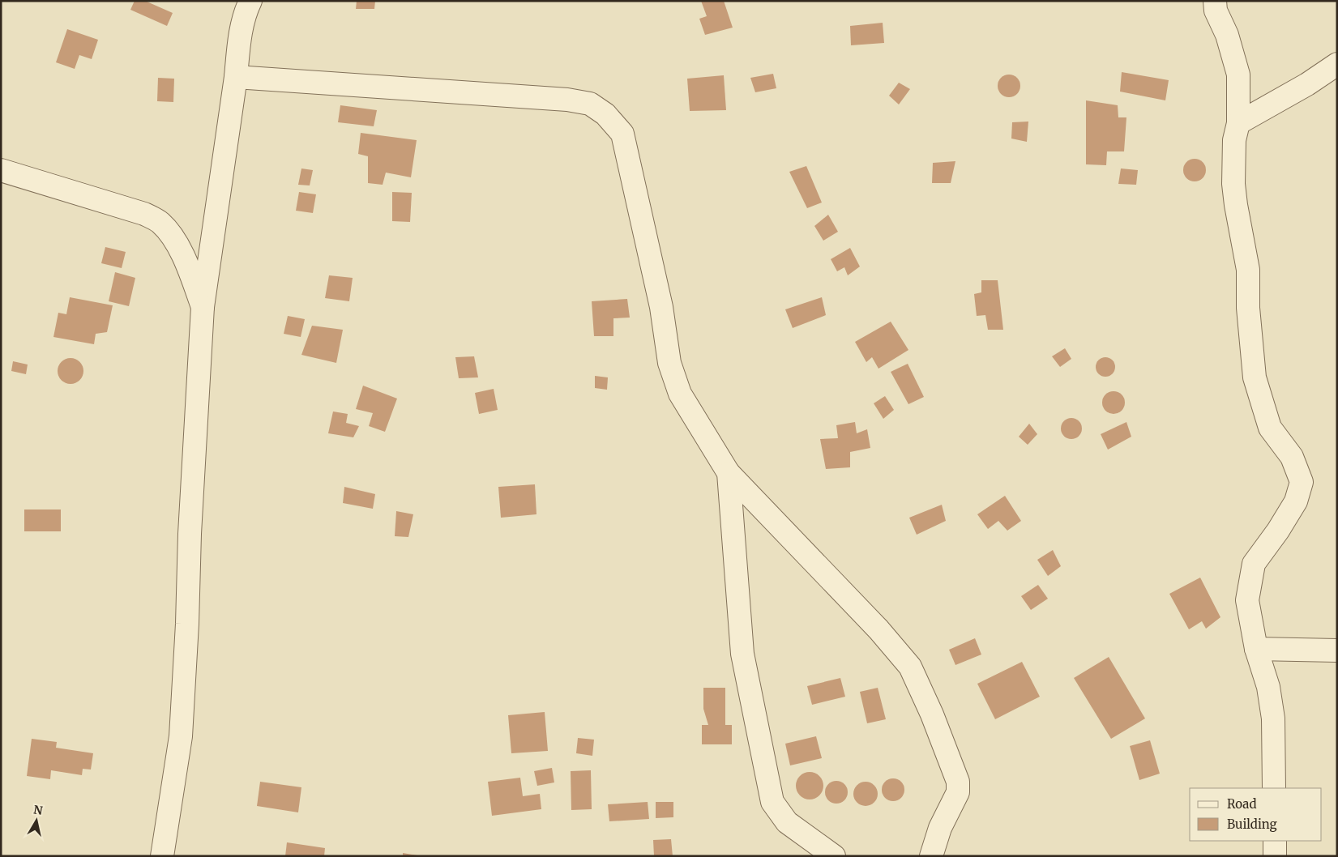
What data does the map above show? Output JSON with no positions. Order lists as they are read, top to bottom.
{
  "legend": ["Road", "Building"],
  "north": "top"
}
